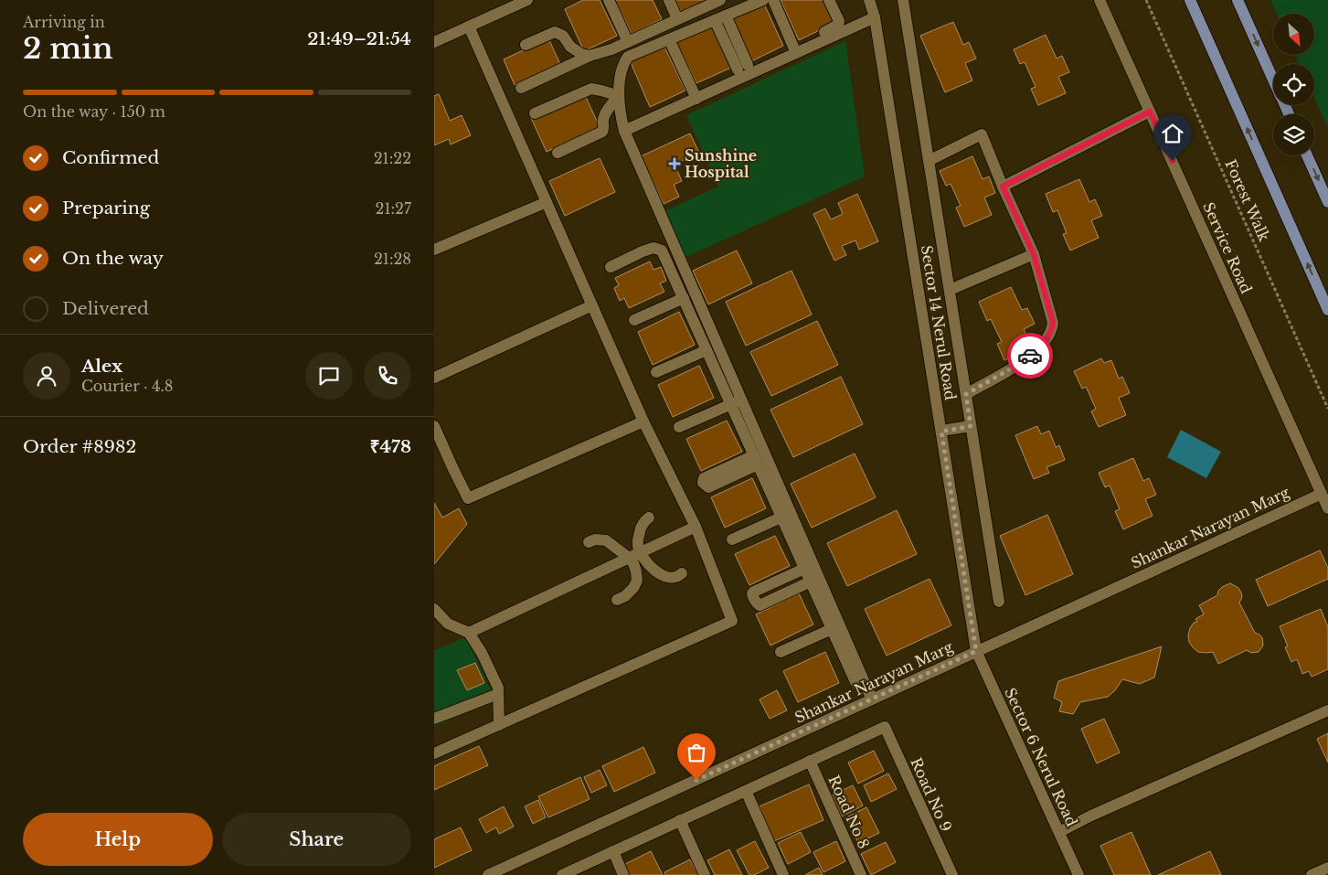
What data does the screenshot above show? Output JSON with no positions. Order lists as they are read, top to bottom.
{
  "streets": {
    "street": [
      "Service Road",
      "Sector 14 Nerul Road",
      "Shankar Narayan Marg",
      "Sector 6 Nerul Road",
      "Road No 9",
      "Road No 8"
    ],
    "path": ["Forest Walk"]
  },
  "crossings": [
    ["Service Road", "Shankar Narayan Marg"],
    ["Sector 14 Nerul Road", "Shankar Narayan Marg"],
    ["Sector 14 Nerul Road", "Sector 6 Nerul Road"],
    ["Shankar Narayan Marg", "Sector 6 Nerul Road"],
    ["Road No 9", "Road No 8"]
  ],
  "places": {
    "health": ["Sunshine Hospital"]
  },
  "north": "bottom right",
  "page": {
    "heading": ["2 min", "Arriving in", "21:49–21:54"],
    "panel": [
      "Alex",
      "Courier · 4.8",
      "Order #8982",
      "₹478"
    ],
    "bar": "On the way · 150 m",
    "list": [
      ["Confirmed", "21:22"],
      ["Preparing", "21:27"],
      ["On the way", "21:28"],
      "Delivered"
    ],
    "buttons": ["Help", "Share"]
  }
}
